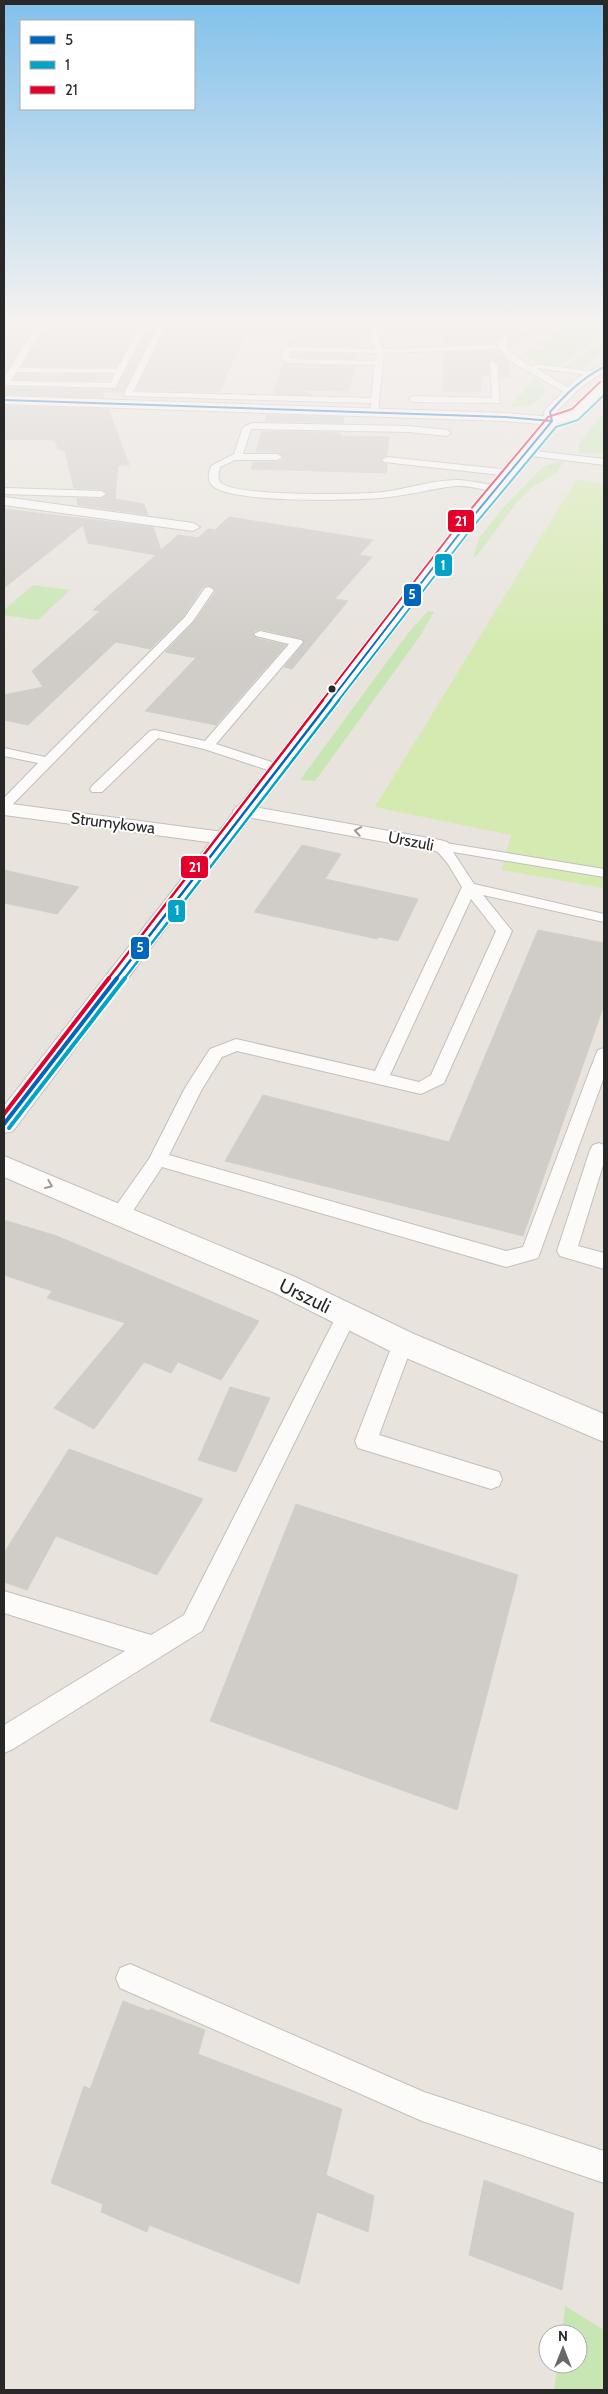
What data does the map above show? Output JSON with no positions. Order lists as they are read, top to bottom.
{
  "streets": {
    "street": ["Strumykowa", "Urszuli"]
  },
  "lines": ["transit line 5", "transit line 1", "transit line 21"],
  "legend": ["5", "1", "21"],
  "north": "top"
}
